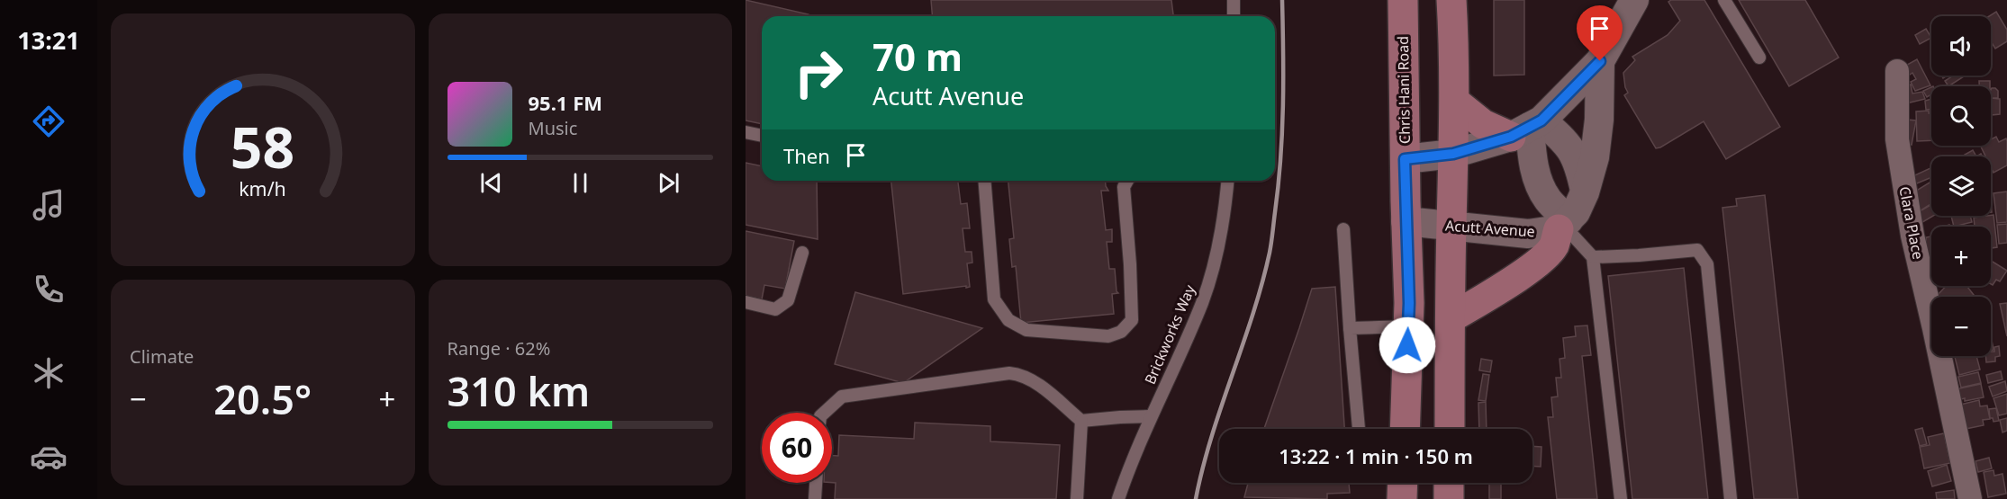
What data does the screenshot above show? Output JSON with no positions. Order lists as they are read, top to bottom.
{
  "streets": {
    "main road": ["Chris Hani Road"],
    "street": ["Clara Place", "Acutt Avenue"],
    "lane": ["Brickworks Way"]
  },
  "crossings": [
    ["Chris Hani Road", "Acutt Avenue"]
  ],
  "page": {
    "tabs": "13:21",
    "map_buttons": ["+", "−"],
    "turn": ["70 m", "Acutt Avenue"],
    "song": ["95.1 FM", "Music"],
    "then": "Then",
    "tile": [
      "Climate",
      ["Range · 62%", "310 km"]
    ],
    "heat": ["−", "20.5°", "+"],
    "limit": "60",
    "trip": "13:22 · 1 min · 150 m",
    "gauge": ["58", "km/h"]
  }
}
